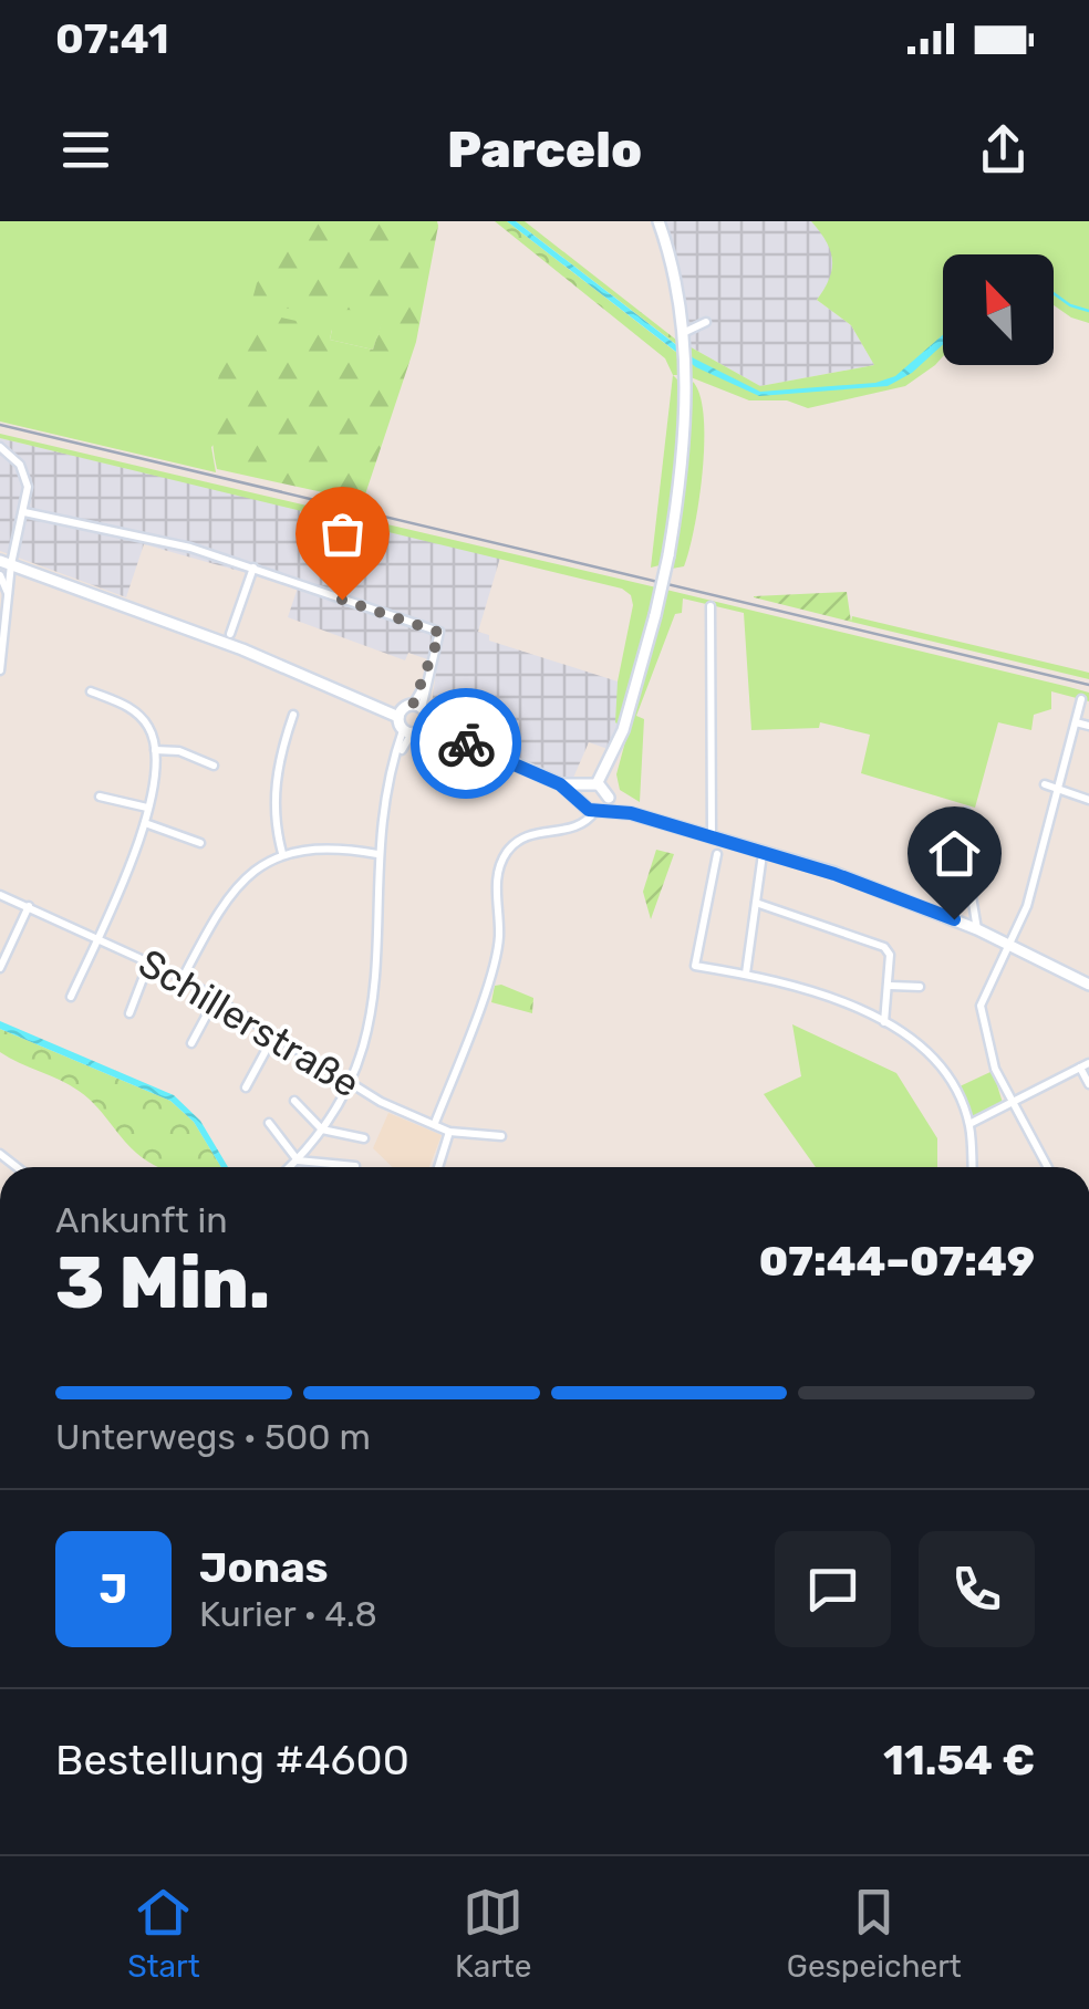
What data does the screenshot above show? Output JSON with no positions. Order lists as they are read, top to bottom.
{
  "streets": {
    "street": ["Schillerstraße"]
  },
  "north": "top left",
  "page": {
    "status": "07:41",
    "header": "Parcelo",
    "heading": ["3 Min.", "Ankunft in", "07:44–07:49"],
    "panel": [
      "Jonas",
      "Kurier · 4.8",
      "Bestellung #4600",
      "11.54 €"
    ],
    "bar": "Unterwegs · 500 m",
    "round": "J",
    "tabs": ["Start", "Karte", "Gespeichert"]
  }
}
